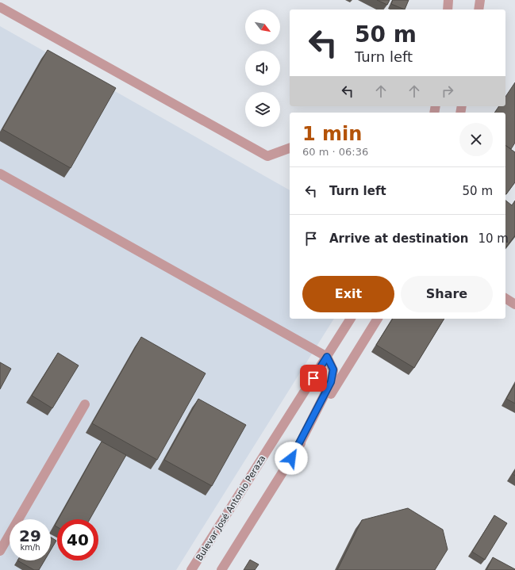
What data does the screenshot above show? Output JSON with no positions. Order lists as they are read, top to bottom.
{
  "streets": {
    "street": ["Bulevar José Antonio Peraza"]
  },
  "north": "bottom right",
  "page": {
    "turn": ["50 m", "Turn left"],
    "heading": ["1 min", "60 m · 06:36"],
    "list": [
      {
        "name": "Turn left",
        "value": "50 m"
      },
      {
        "name": "Arrive at destination",
        "value": "10 m"
      }
    ],
    "buttons": ["Exit", "Share"],
    "speed": "29 km/h",
    "limit": "40"
  }
}
